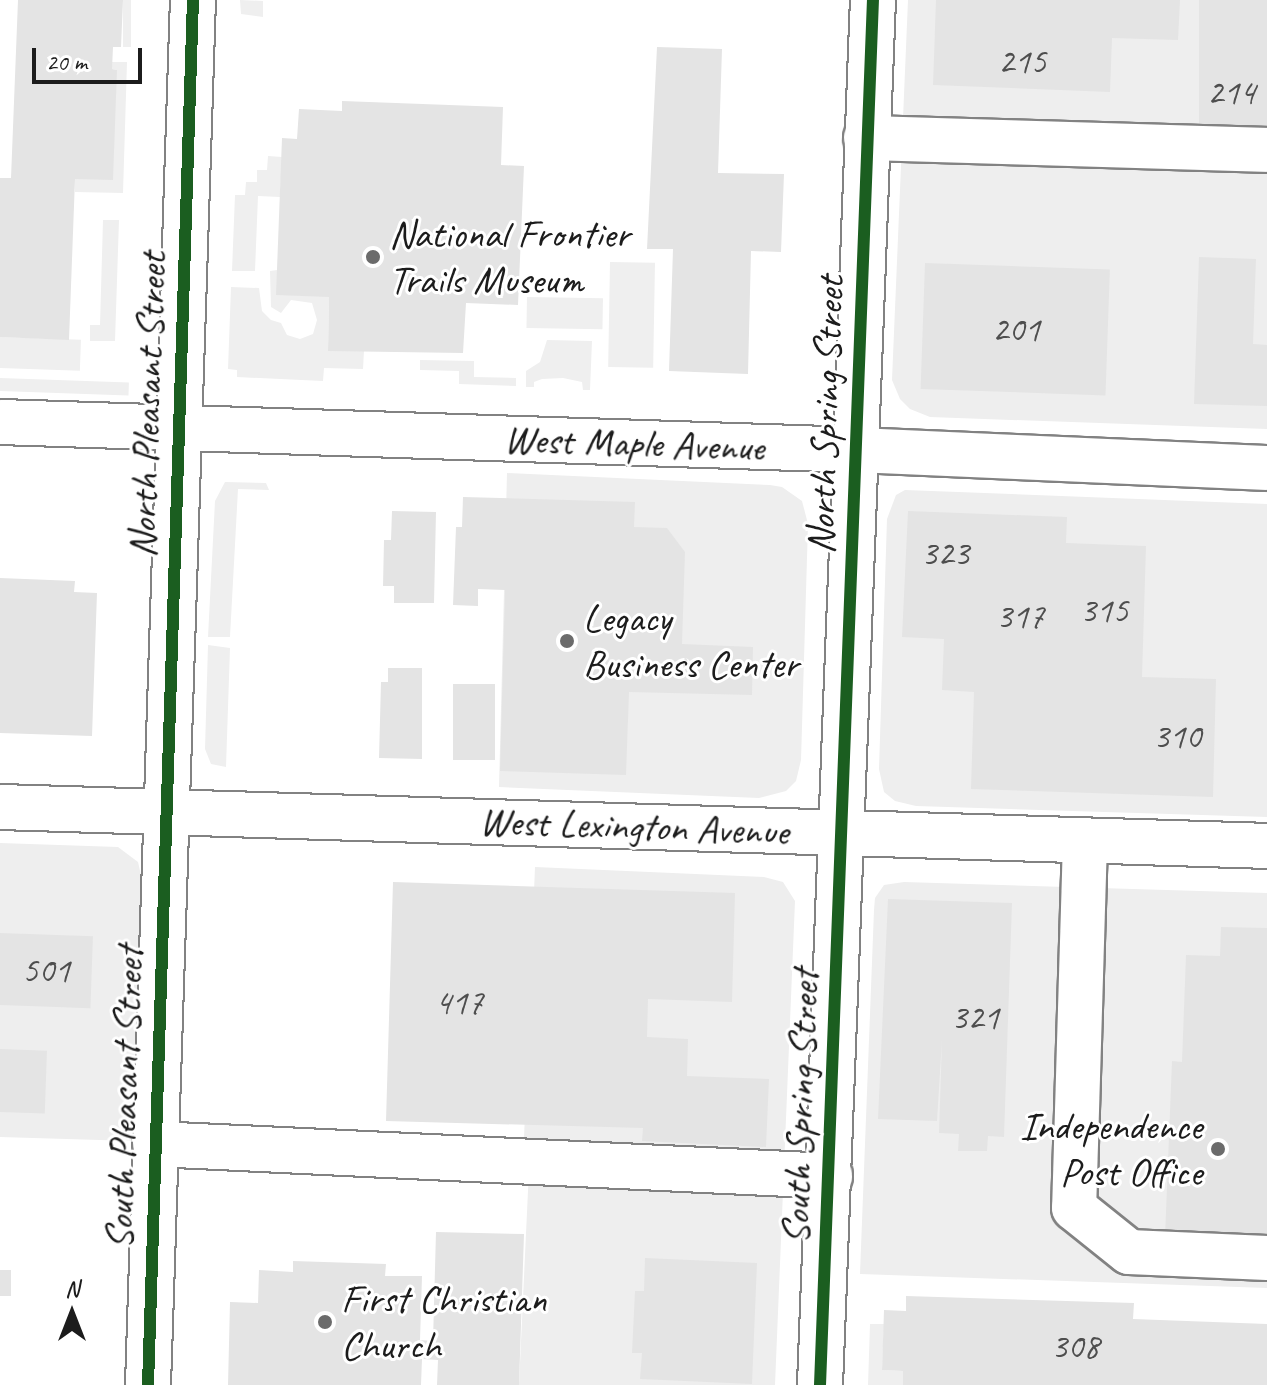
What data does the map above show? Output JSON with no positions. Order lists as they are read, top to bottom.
{
  "streets": {
    "street": [
      "North Pleasant Street",
      "North Spring Street",
      "West Maple Avenue",
      "West Lexington Avenue",
      "South Pleasant Street",
      "South Spring Street"
    ]
  },
  "crossings": [
    ["North Pleasant Street", "West Maple Avenue"],
    ["North Pleasant Street", "West Lexington Avenue"],
    ["North Pleasant Street", "South Pleasant Street"],
    ["North Spring Street", "West Maple Avenue"],
    ["North Spring Street", "West Lexington Avenue"],
    ["North Spring Street", "South Spring Street"],
    ["West Lexington Avenue", "South Pleasant Street"],
    ["West Lexington Avenue", "South Spring Street"]
  ],
  "places": [
    "National Frontier Trails Museum",
    "Legacy Business Center",
    "Independence Post Office",
    "First Christian Church"
  ],
  "house_numbers": [
    "215",
    "214",
    "201",
    "323",
    "315",
    "317",
    "310",
    "501",
    "417",
    "321",
    "308"
  ],
  "scale_bar": "20 m",
  "north": "top"
}
